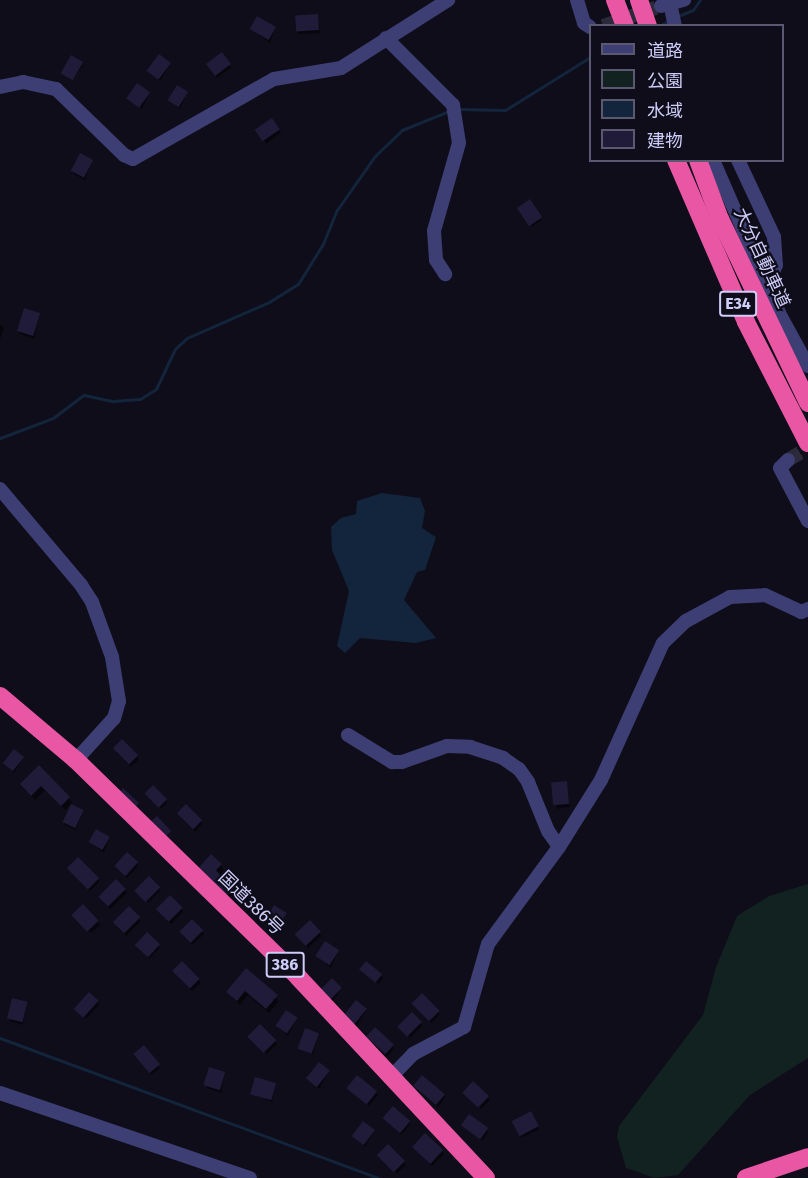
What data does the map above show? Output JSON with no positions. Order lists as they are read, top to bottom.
{
  "streets": {
    "highway": [
      "大分自動車道",
      "E34",
      "国道386号",
      "386"
    ]
  },
  "legend": [
    "道路",
    "公園",
    "水域",
    "建物"
  ]
}
